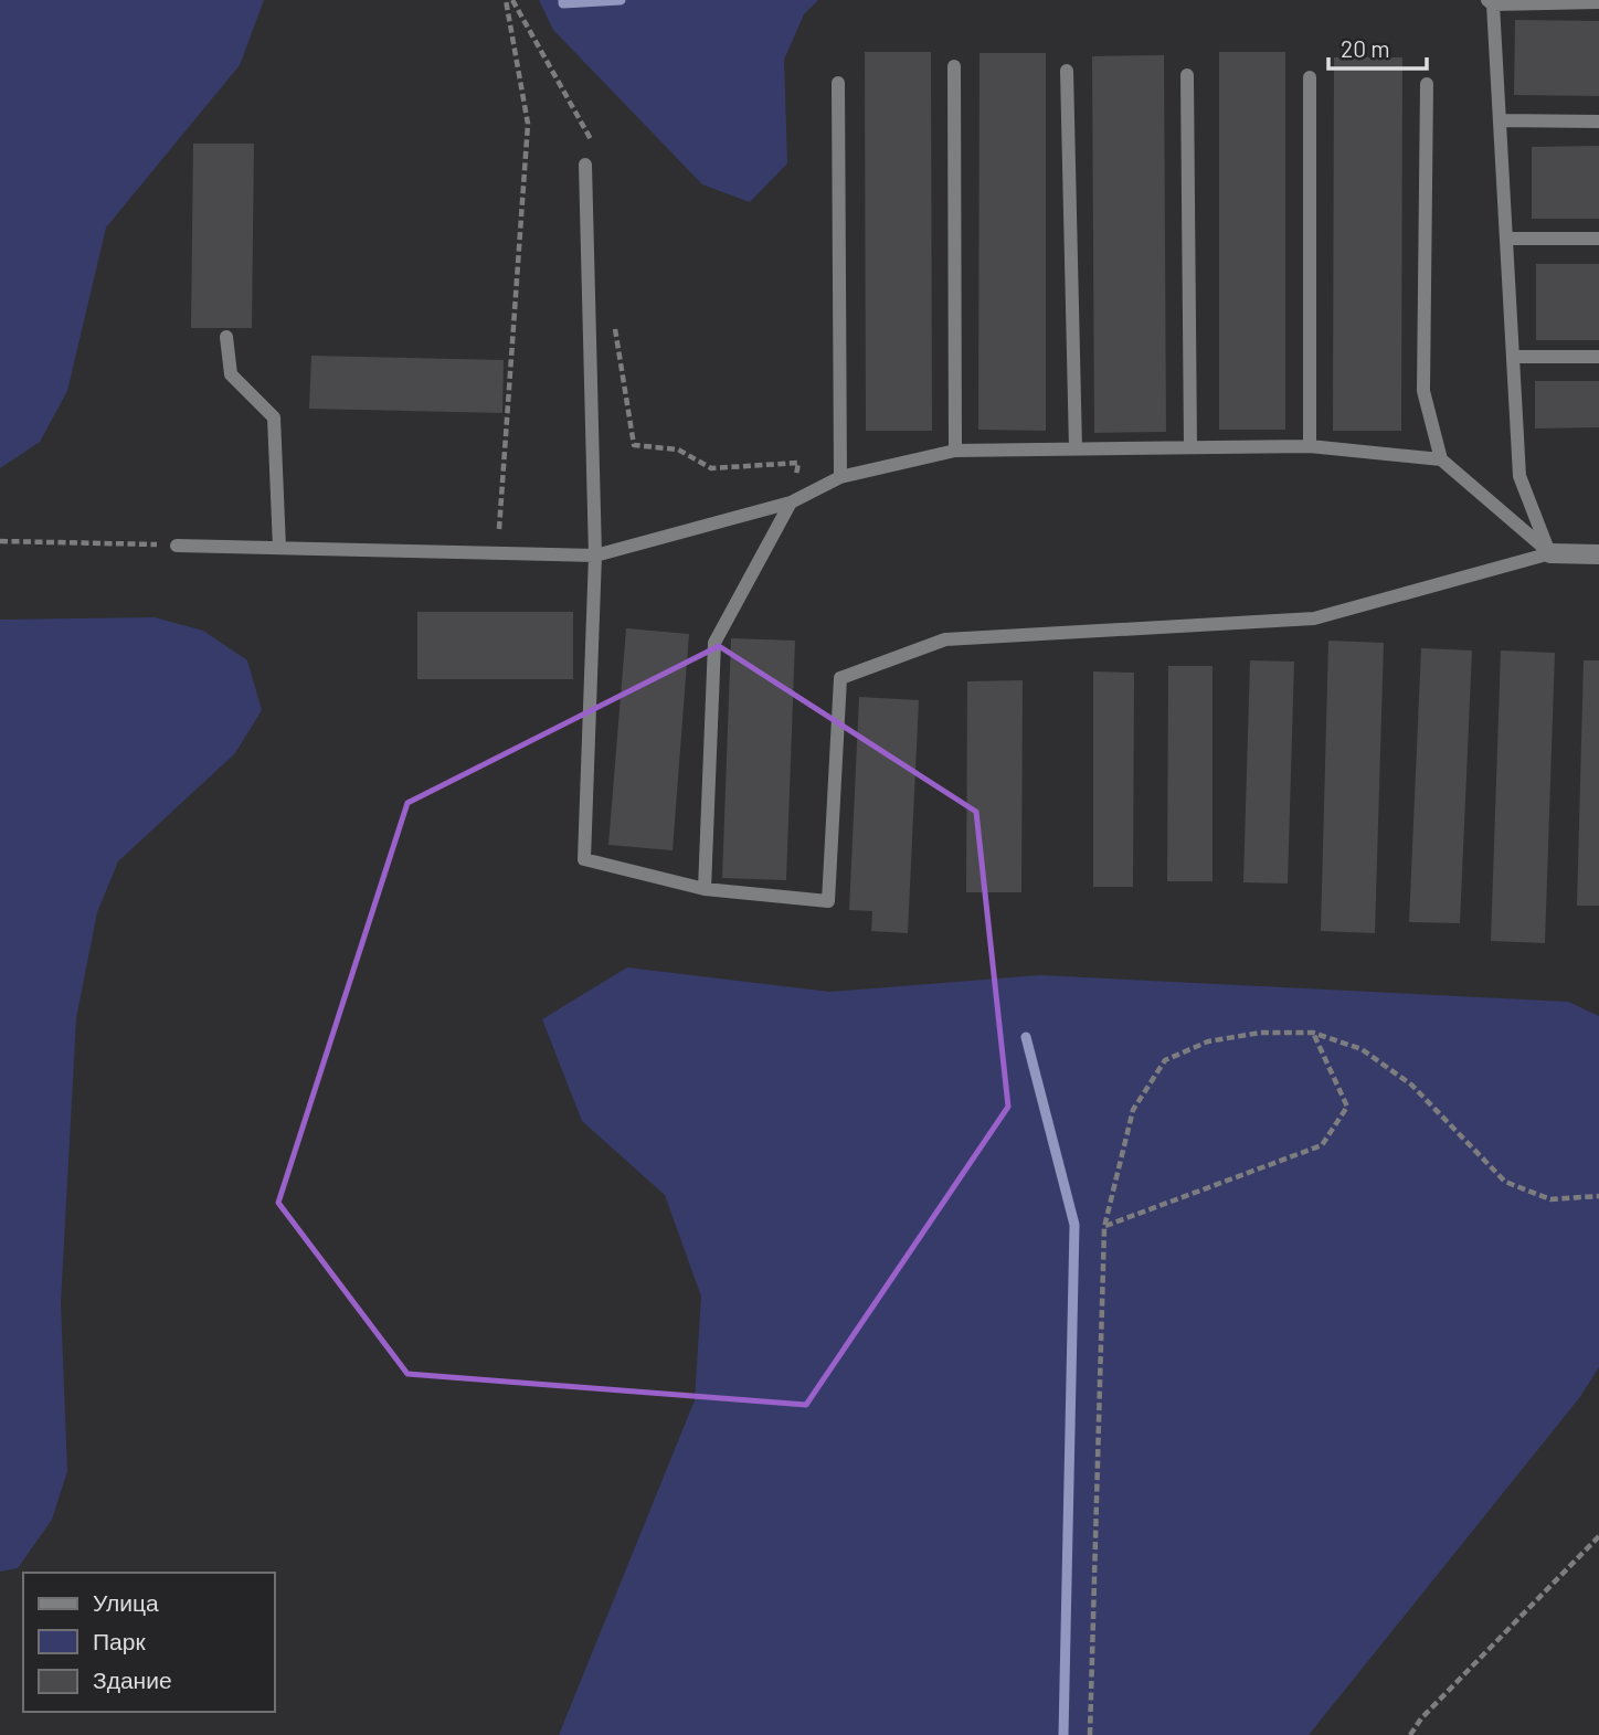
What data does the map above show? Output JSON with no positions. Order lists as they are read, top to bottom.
{
  "legend": ["Улица", "Парк", "Здание"],
  "scale_bar": "20 m"
}
